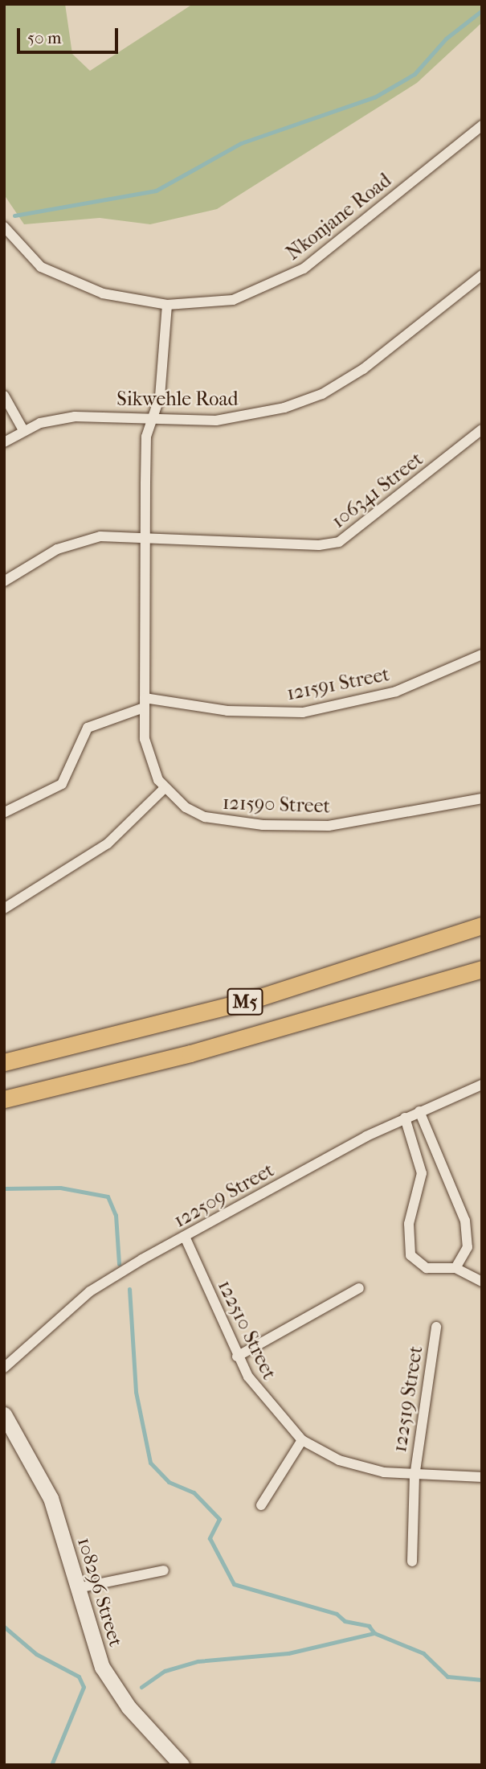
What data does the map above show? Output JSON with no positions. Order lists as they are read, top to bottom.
{
  "streets": {
    "main road": ["M5"],
    "street": [
      "Nkonjane Road",
      "Sikwehle Road",
      "106341 Street",
      "121591 Street",
      "121590 Street",
      "122509 Street",
      "122510 Street",
      "122519 Street",
      "108296 Street"
    ]
  },
  "crossings": [
    ["106341 Street", "121590 Street"],
    ["121591 Street", "121590 Street"],
    ["122509 Street", "122510 Street"],
    ["122510 Street", "122519 Street"]
  ],
  "scale_bar": "50 m"
}
